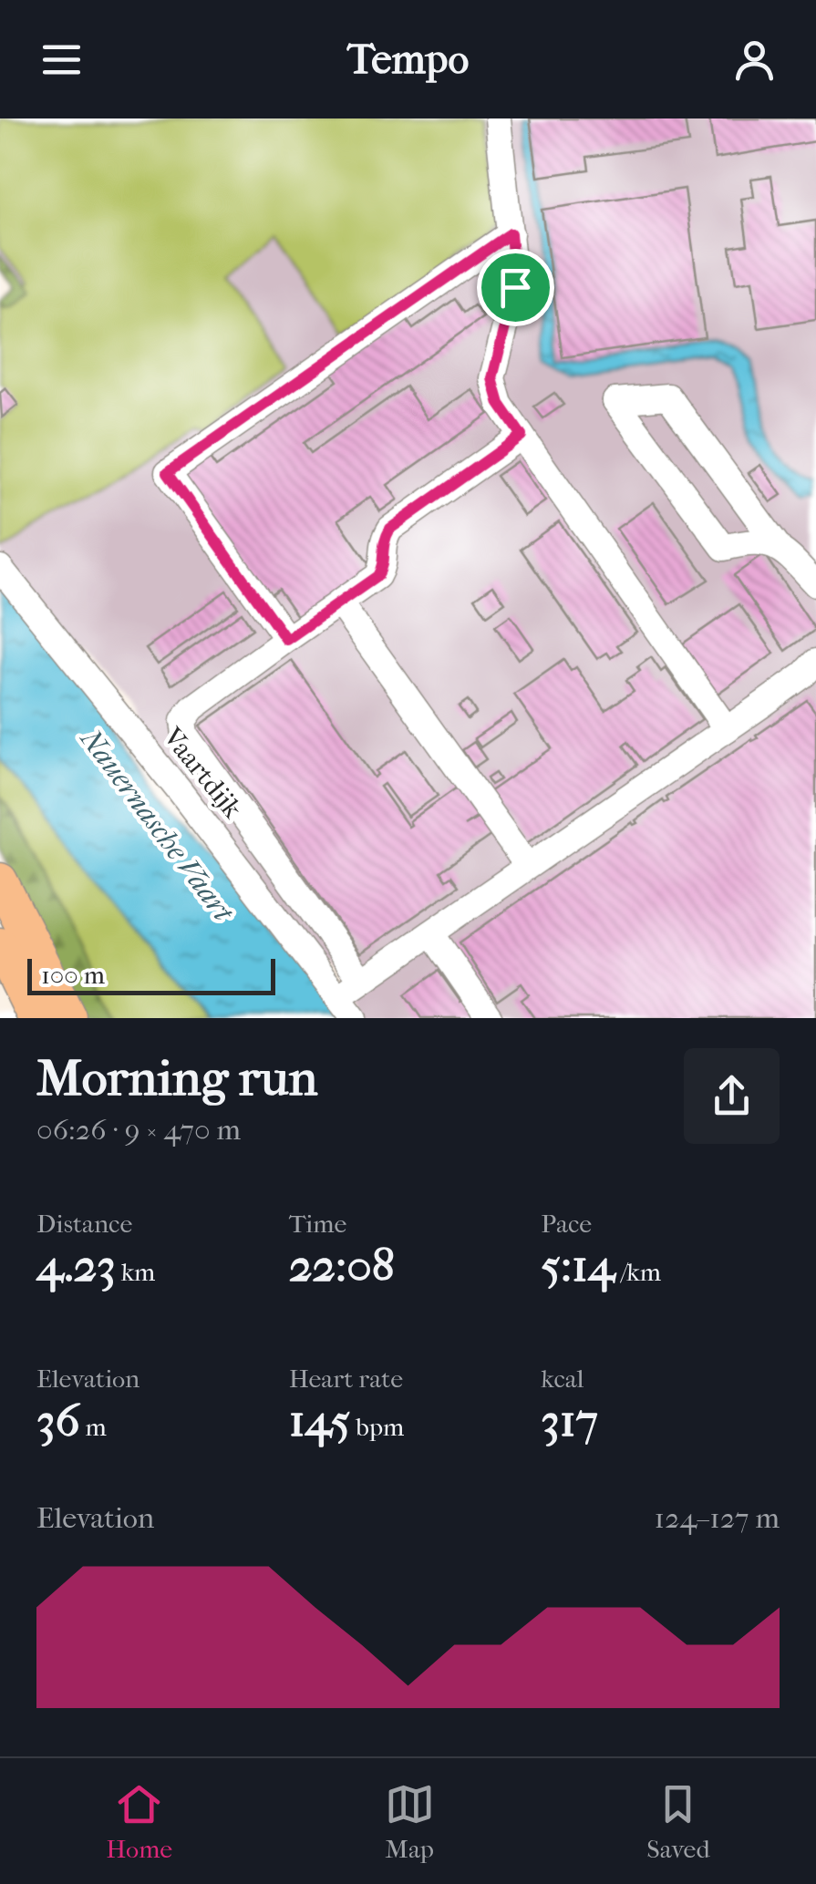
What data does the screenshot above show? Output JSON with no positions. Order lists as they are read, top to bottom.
{
  "streets": {
    "street": ["Vaartdijk"]
  },
  "water": ["Nauernasche Vaart"],
  "scale_bar": "100 m",
  "page": {
    "header": "Tempo",
    "scale": "100 m",
    "heading": ["Morning run", "06:26 · 9 × 470 m"],
    "stats": [
      ["Distance", "4.23 km"],
      ["Time", "22:08"],
      ["Pace", "5:14 /km"],
      ["Elevation", "36 m"],
      ["Heart rate", "145 bpm"],
      ["kcal", "317"]
    ],
    "chart": ["Elevation", "124–127 m"],
    "tabs": ["Home", "Map", "Saved"]
  }
}
